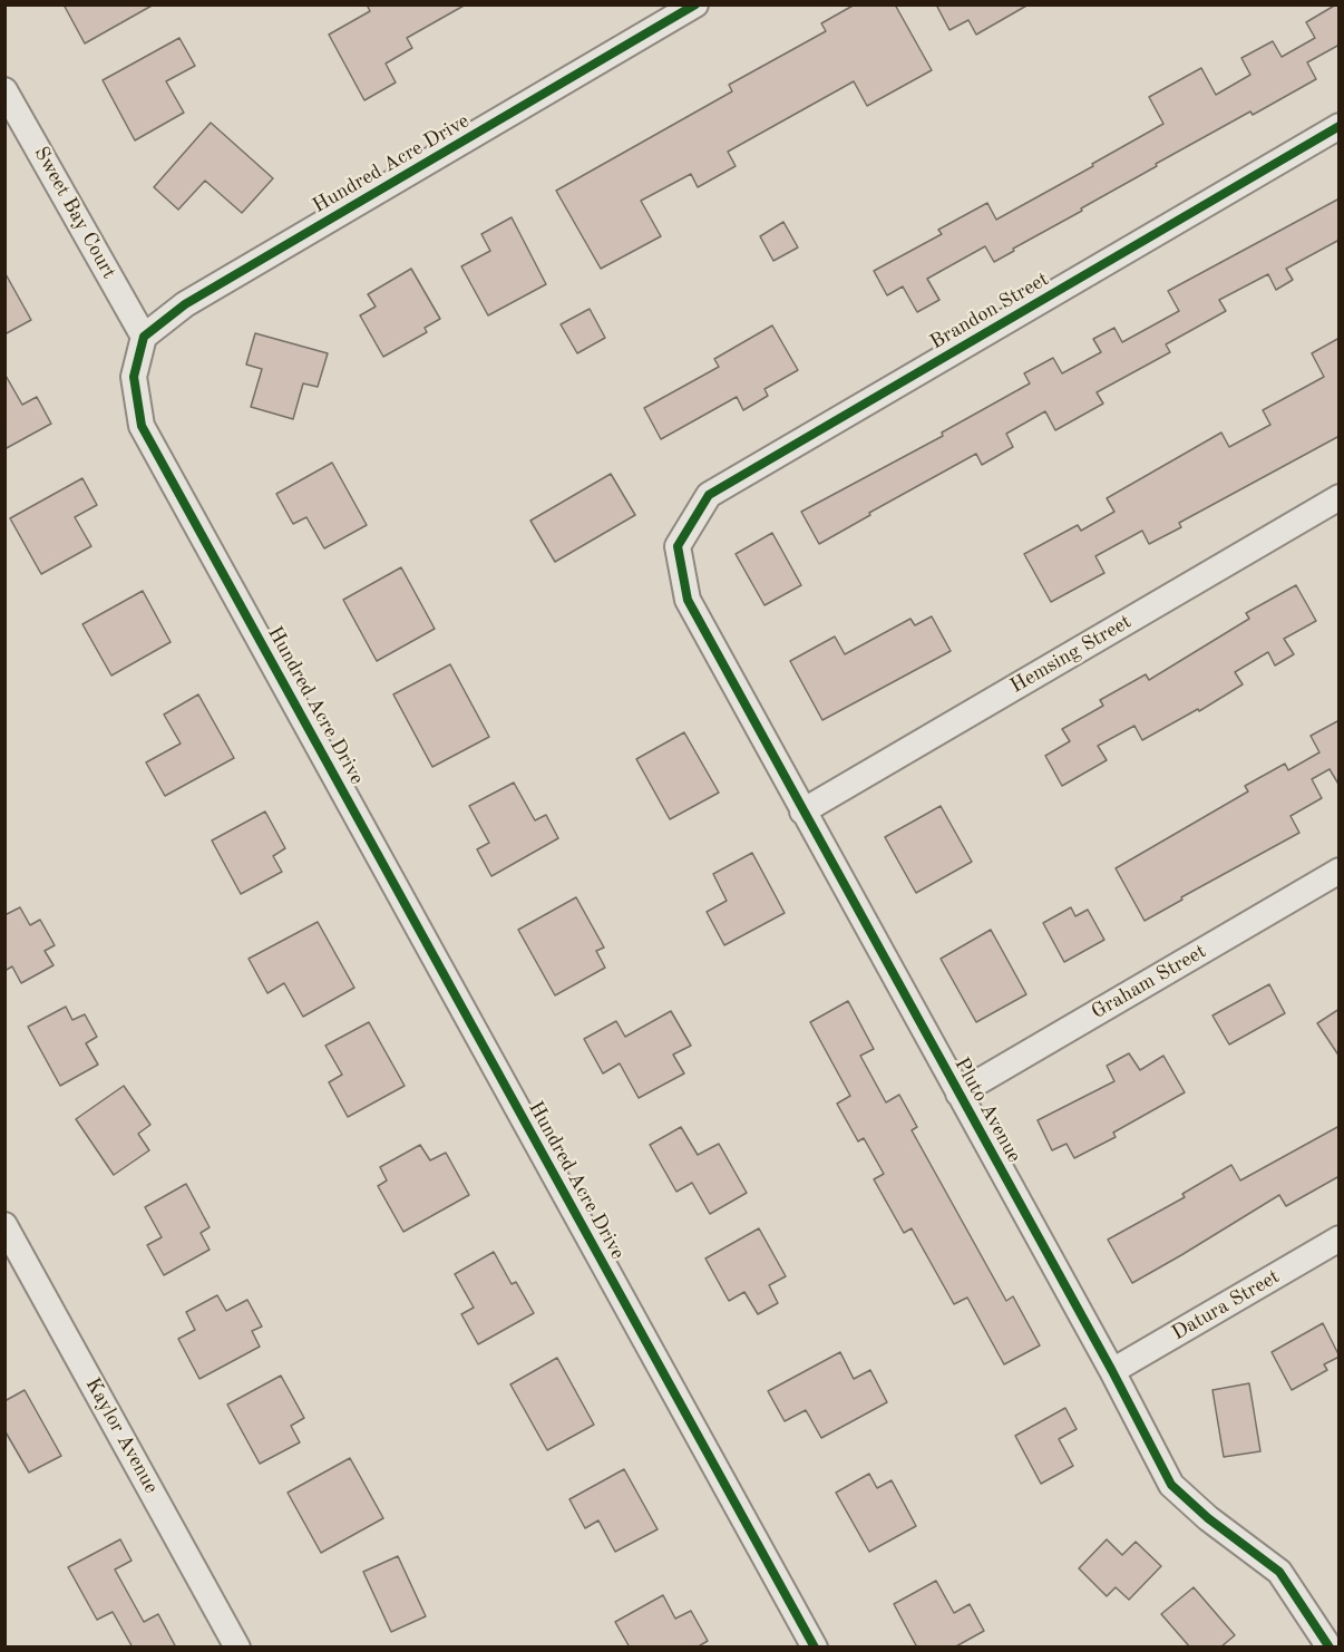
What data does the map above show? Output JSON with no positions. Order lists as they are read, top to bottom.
{
  "streets": {
    "street": [
      "Hundred Acre Drive",
      "Sweet Bay Court",
      "Brandon Street",
      "Hemsing Street",
      "Graham Street",
      "Pluto Avenue",
      "Datura Street",
      "Kaylor Avenue"
    ]
  },
  "crossings": [
    ["Hundred Acre Drive", "Sweet Bay Court"],
    ["Brandon Street", "Pluto Avenue"],
    ["Hemsing Street", "Pluto Avenue"],
    ["Graham Street", "Pluto Avenue"],
    ["Pluto Avenue", "Datura Street"]
  ]
}
